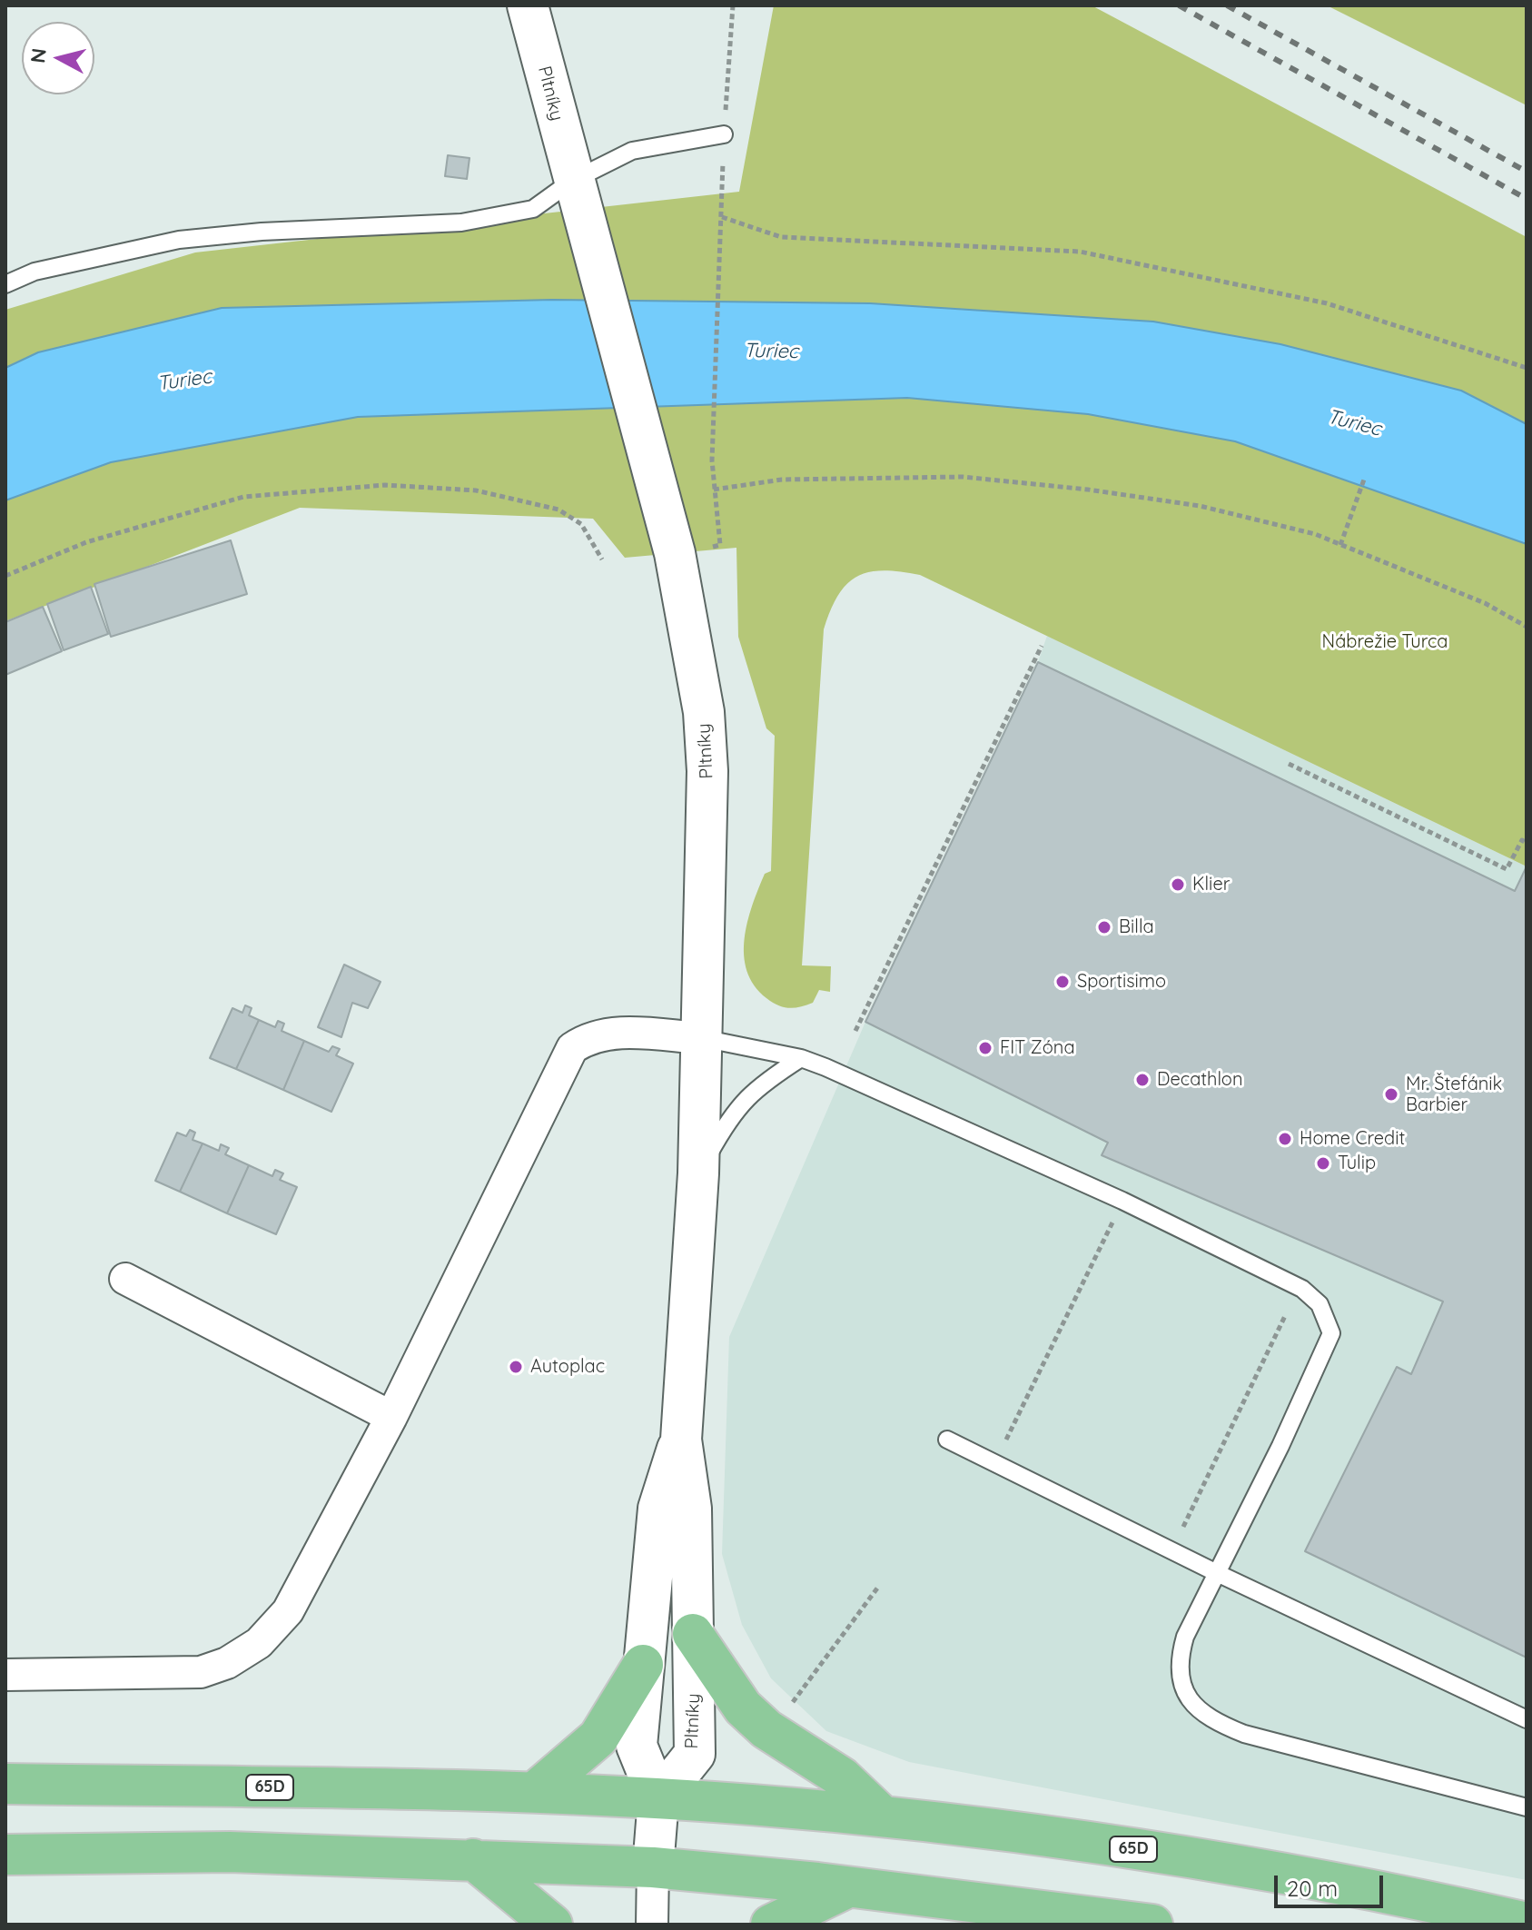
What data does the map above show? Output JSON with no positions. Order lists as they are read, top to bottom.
{
  "streets": {
    "main road": ["65D"],
    "street": ["Pltníky"]
  },
  "crossings": [
    ["Pltníky", "65D"]
  ],
  "water": ["Turiec"],
  "parks": ["Nábrežie Turca"],
  "places": [
    "Klier",
    "Billa",
    "Sportisimo",
    "FIT Zóna",
    "Decathlon",
    "Mr. Štefánik Barbier",
    "Home Credit",
    "Tulip",
    "Autoplac"
  ],
  "scale_bar": "20 m",
  "north": "left"
}
